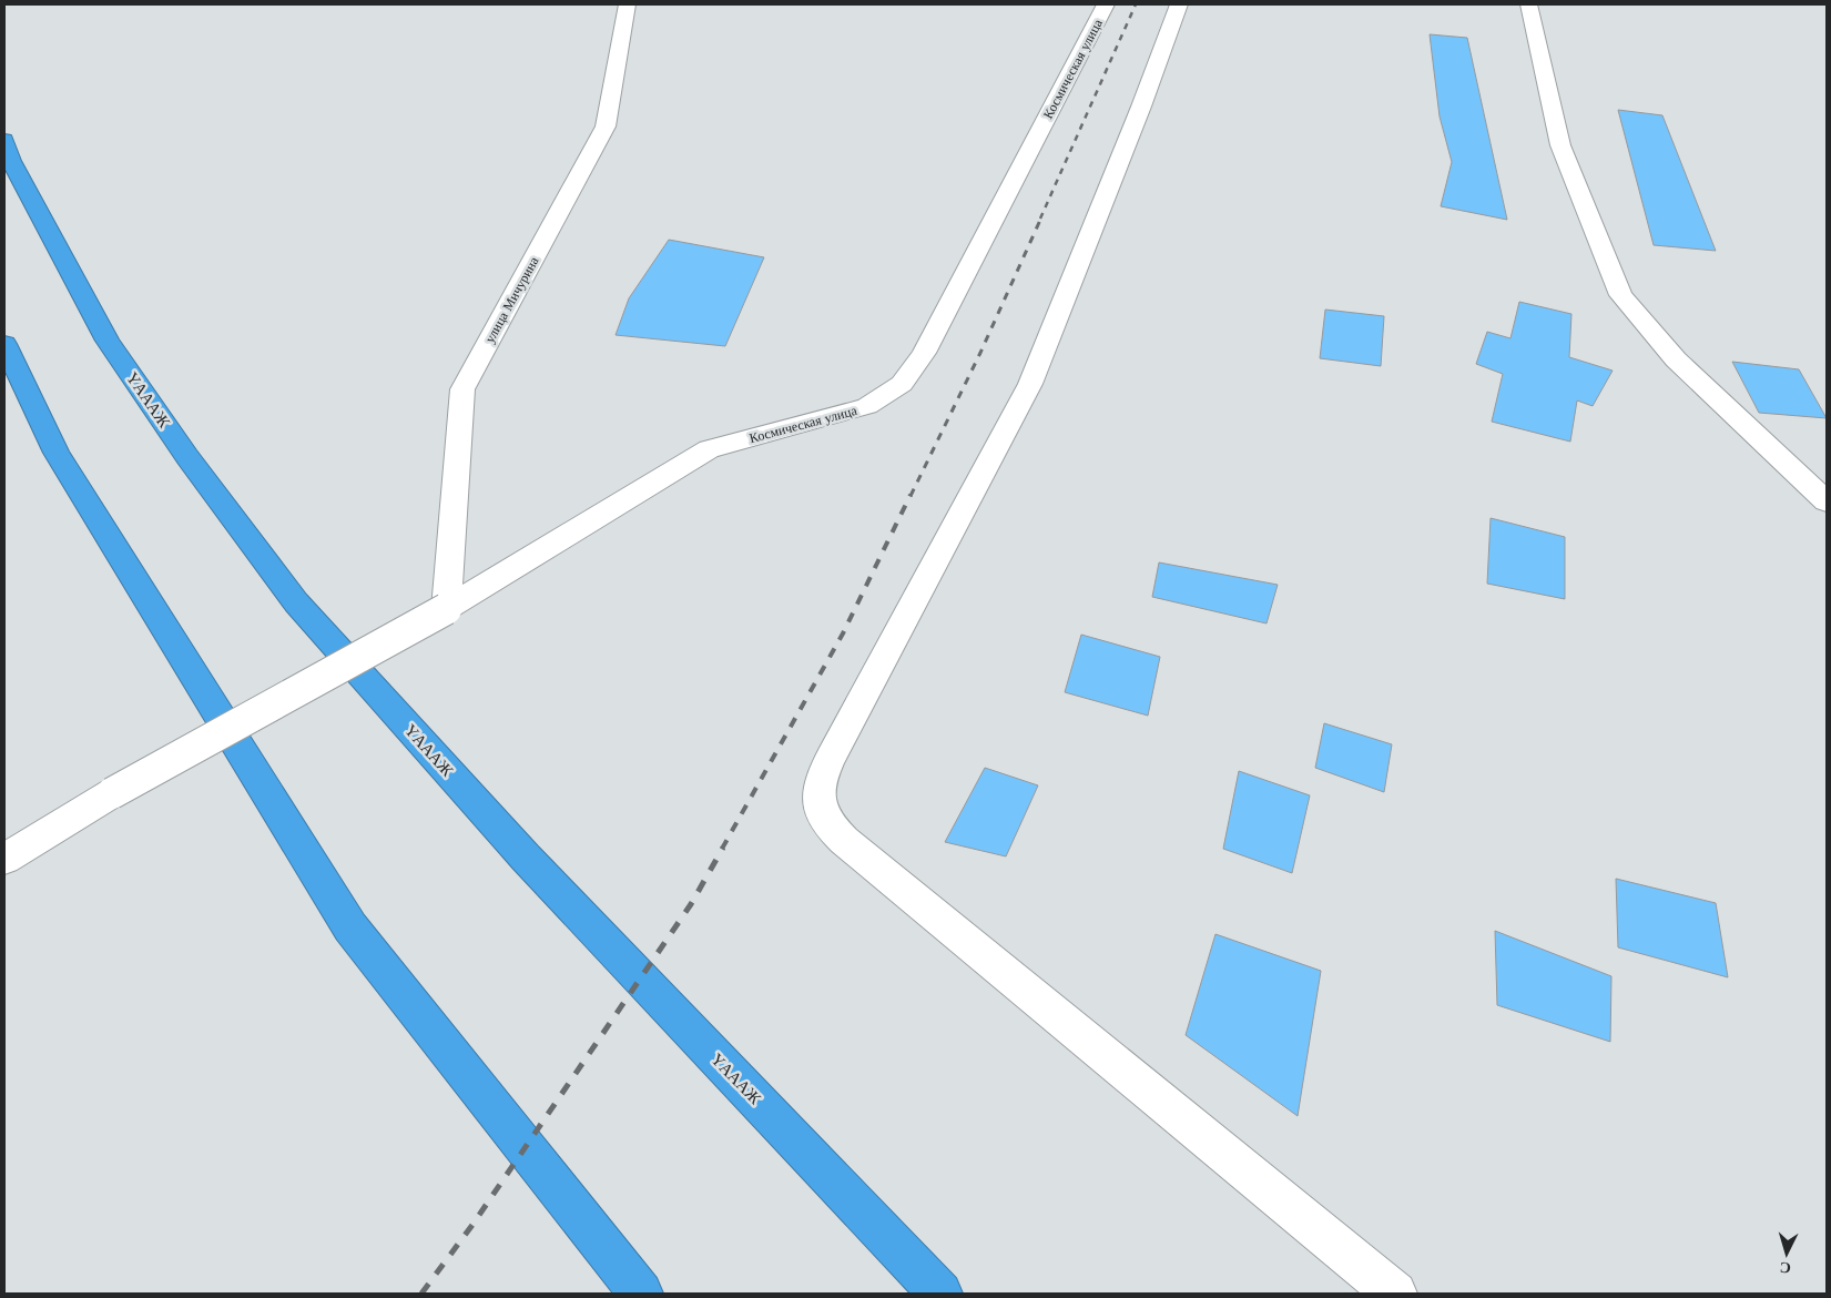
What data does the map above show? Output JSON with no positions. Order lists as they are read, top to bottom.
{
  "streets": {
    "highway": ["ҮАААЖ"],
    "street": ["Космическая улица", "улица Мичурина"]
  },
  "crossings": [
    ["Космическая улица", "улица Мичурина"]
  ],
  "north": "bottom"
}
